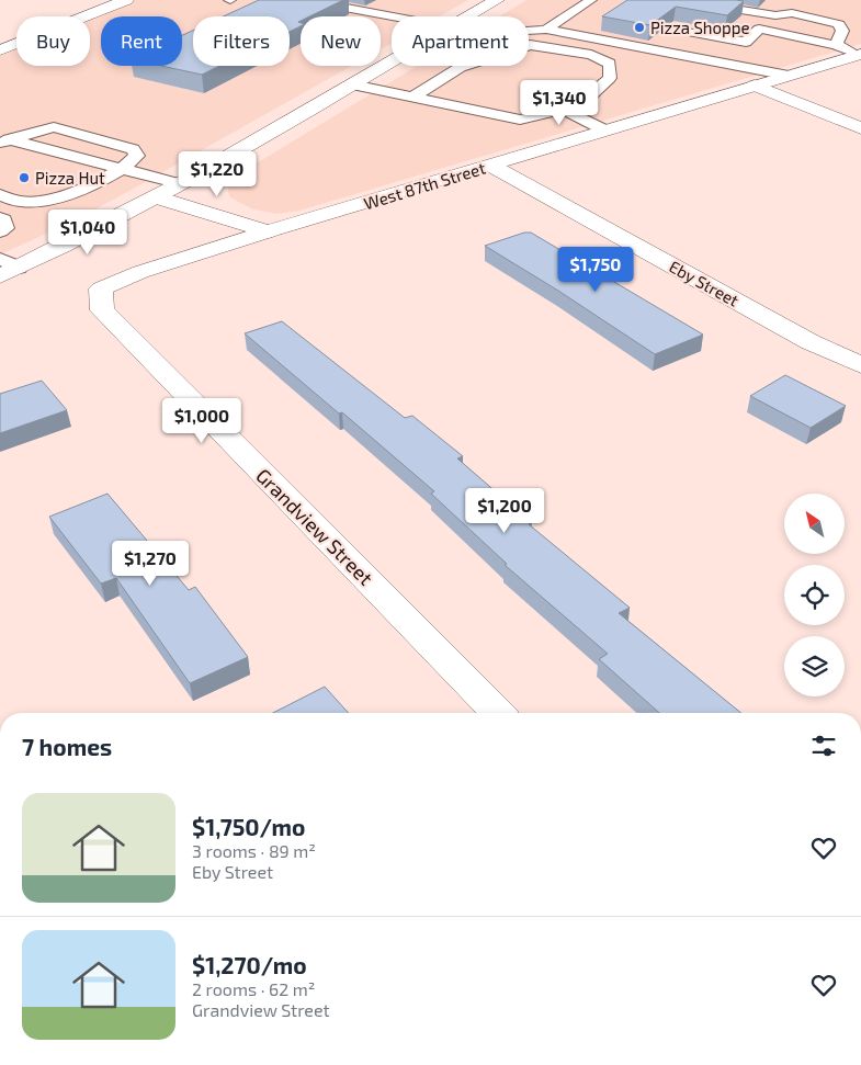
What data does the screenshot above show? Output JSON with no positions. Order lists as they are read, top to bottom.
{
  "streets": {
    "street": ["West 87th Street", "Eby Street", "Grandview Street"]
  },
  "crossings": [
    ["West 87th Street", "Eby Street"],
    ["West 87th Street", "Grandview Street"]
  ],
  "places": ["Pizza Shoppe", "Pizza Hut"],
  "north": "top left",
  "page": {
    "chip": [
      "Buy",
      "Rent",
      "Filters",
      "New",
      "Apartment"
    ],
    "price": [
      "$1,340",
      "$1,220",
      "$1,040",
      "$1,750",
      "$1,000",
      "$1,200",
      "$1,270"
    ],
    "heading": "7 homes",
    "list": [
      {
        "name": "$1,750/mo",
        "note": "3 rooms · 89 m² · Eby Street"
      },
      {
        "name": "$1,270/mo",
        "note": "2 rooms · 62 m² · Grandview Street"
      }
    ]
  }
}
